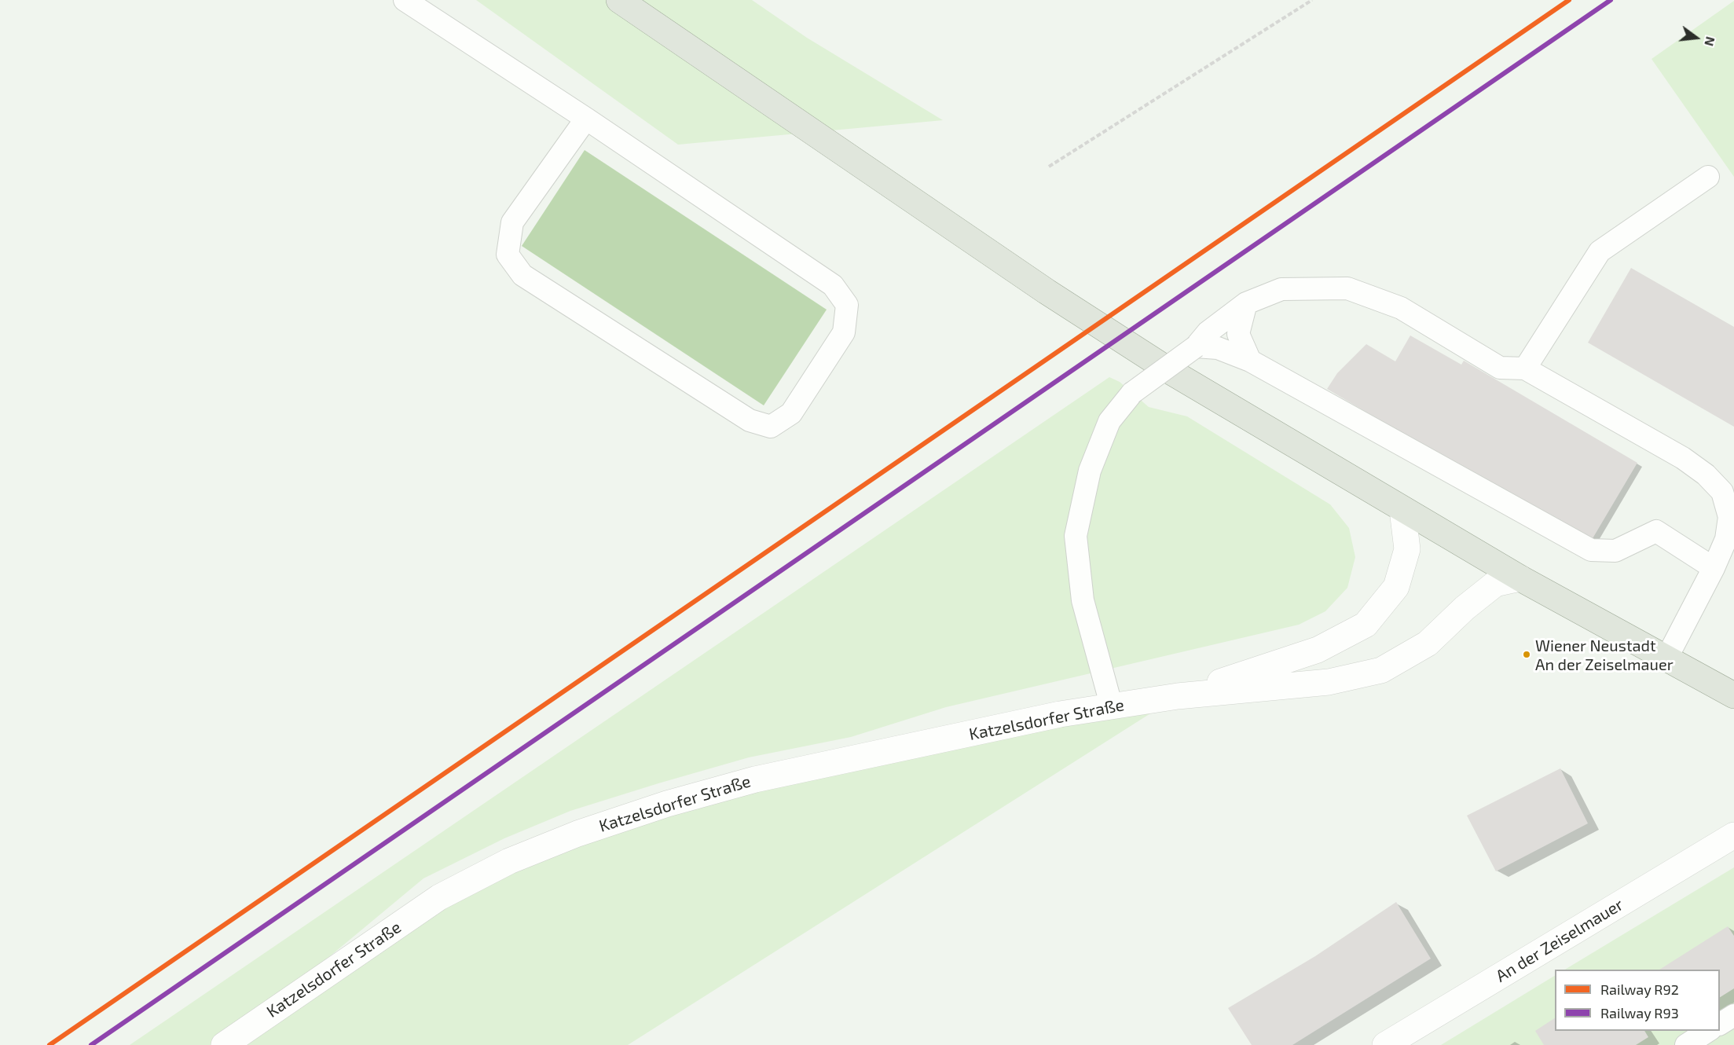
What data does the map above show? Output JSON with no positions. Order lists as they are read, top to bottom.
{
  "streets": {
    "street": ["Katzelsdorfer Straße", "An der Zeiselmauer"]
  },
  "places": ["Wiener Neustadt An der Zeiselmauer"],
  "lines": ["rail line R92", "rail line R93"],
  "legend": ["Railway R92", "Railway R93"],
  "north": "right"
}
